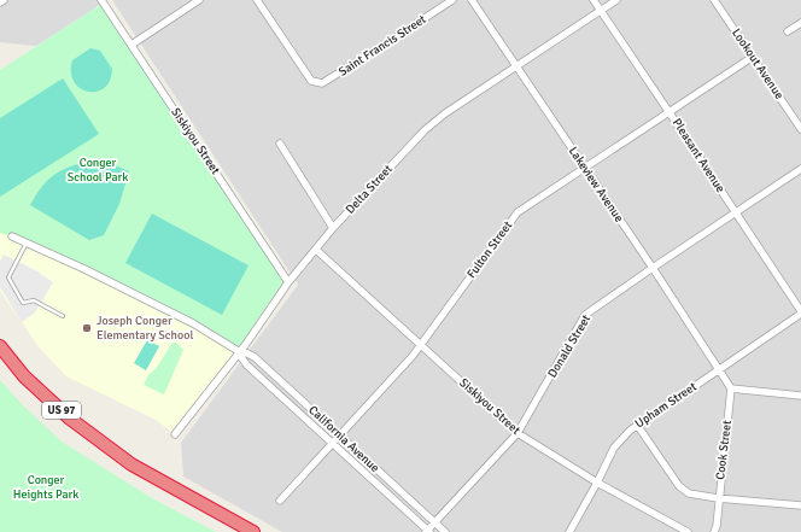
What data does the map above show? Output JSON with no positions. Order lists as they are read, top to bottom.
{
  "streets": {
    "highway": ["US 97"],
    "street": [
      "Saint Francis Street",
      "Lookout Avenue",
      "Siskiyou Street",
      "Pleasant Avenue",
      "Lakeview Avenue",
      "Delta Street",
      "Fulton Street",
      "Donald Street",
      "Upham Street",
      "California Avenue",
      "Cook Street"
    ]
  },
  "crossings": [
    ["Lookout Avenue", "Fulton Street"],
    ["Siskiyou Street", "Delta Street"],
    ["Siskiyou Street", "Fulton Street"],
    ["Siskiyou Street", "Donald Street"],
    ["Siskiyou Street", "Upham Street"],
    ["Pleasant Avenue", "Delta Street"],
    ["Pleasant Avenue", "Fulton Street"],
    ["Pleasant Avenue", "Donald Street"],
    ["Pleasant Avenue", "Upham Street"],
    ["Lakeview Avenue", "Delta Street"],
    ["Lakeview Avenue", "Fulton Street"],
    ["Lakeview Avenue", "Donald Street"],
    ["Lakeview Avenue", "Upham Street"],
    ["Delta Street", "California Avenue"],
    ["Fulton Street", "California Avenue"],
    ["Donald Street", "California Avenue"]
  ],
  "parks": ["Conger School Park", "Conger Heights Park"],
  "places": ["Joseph Conger Elementary School"]
}
